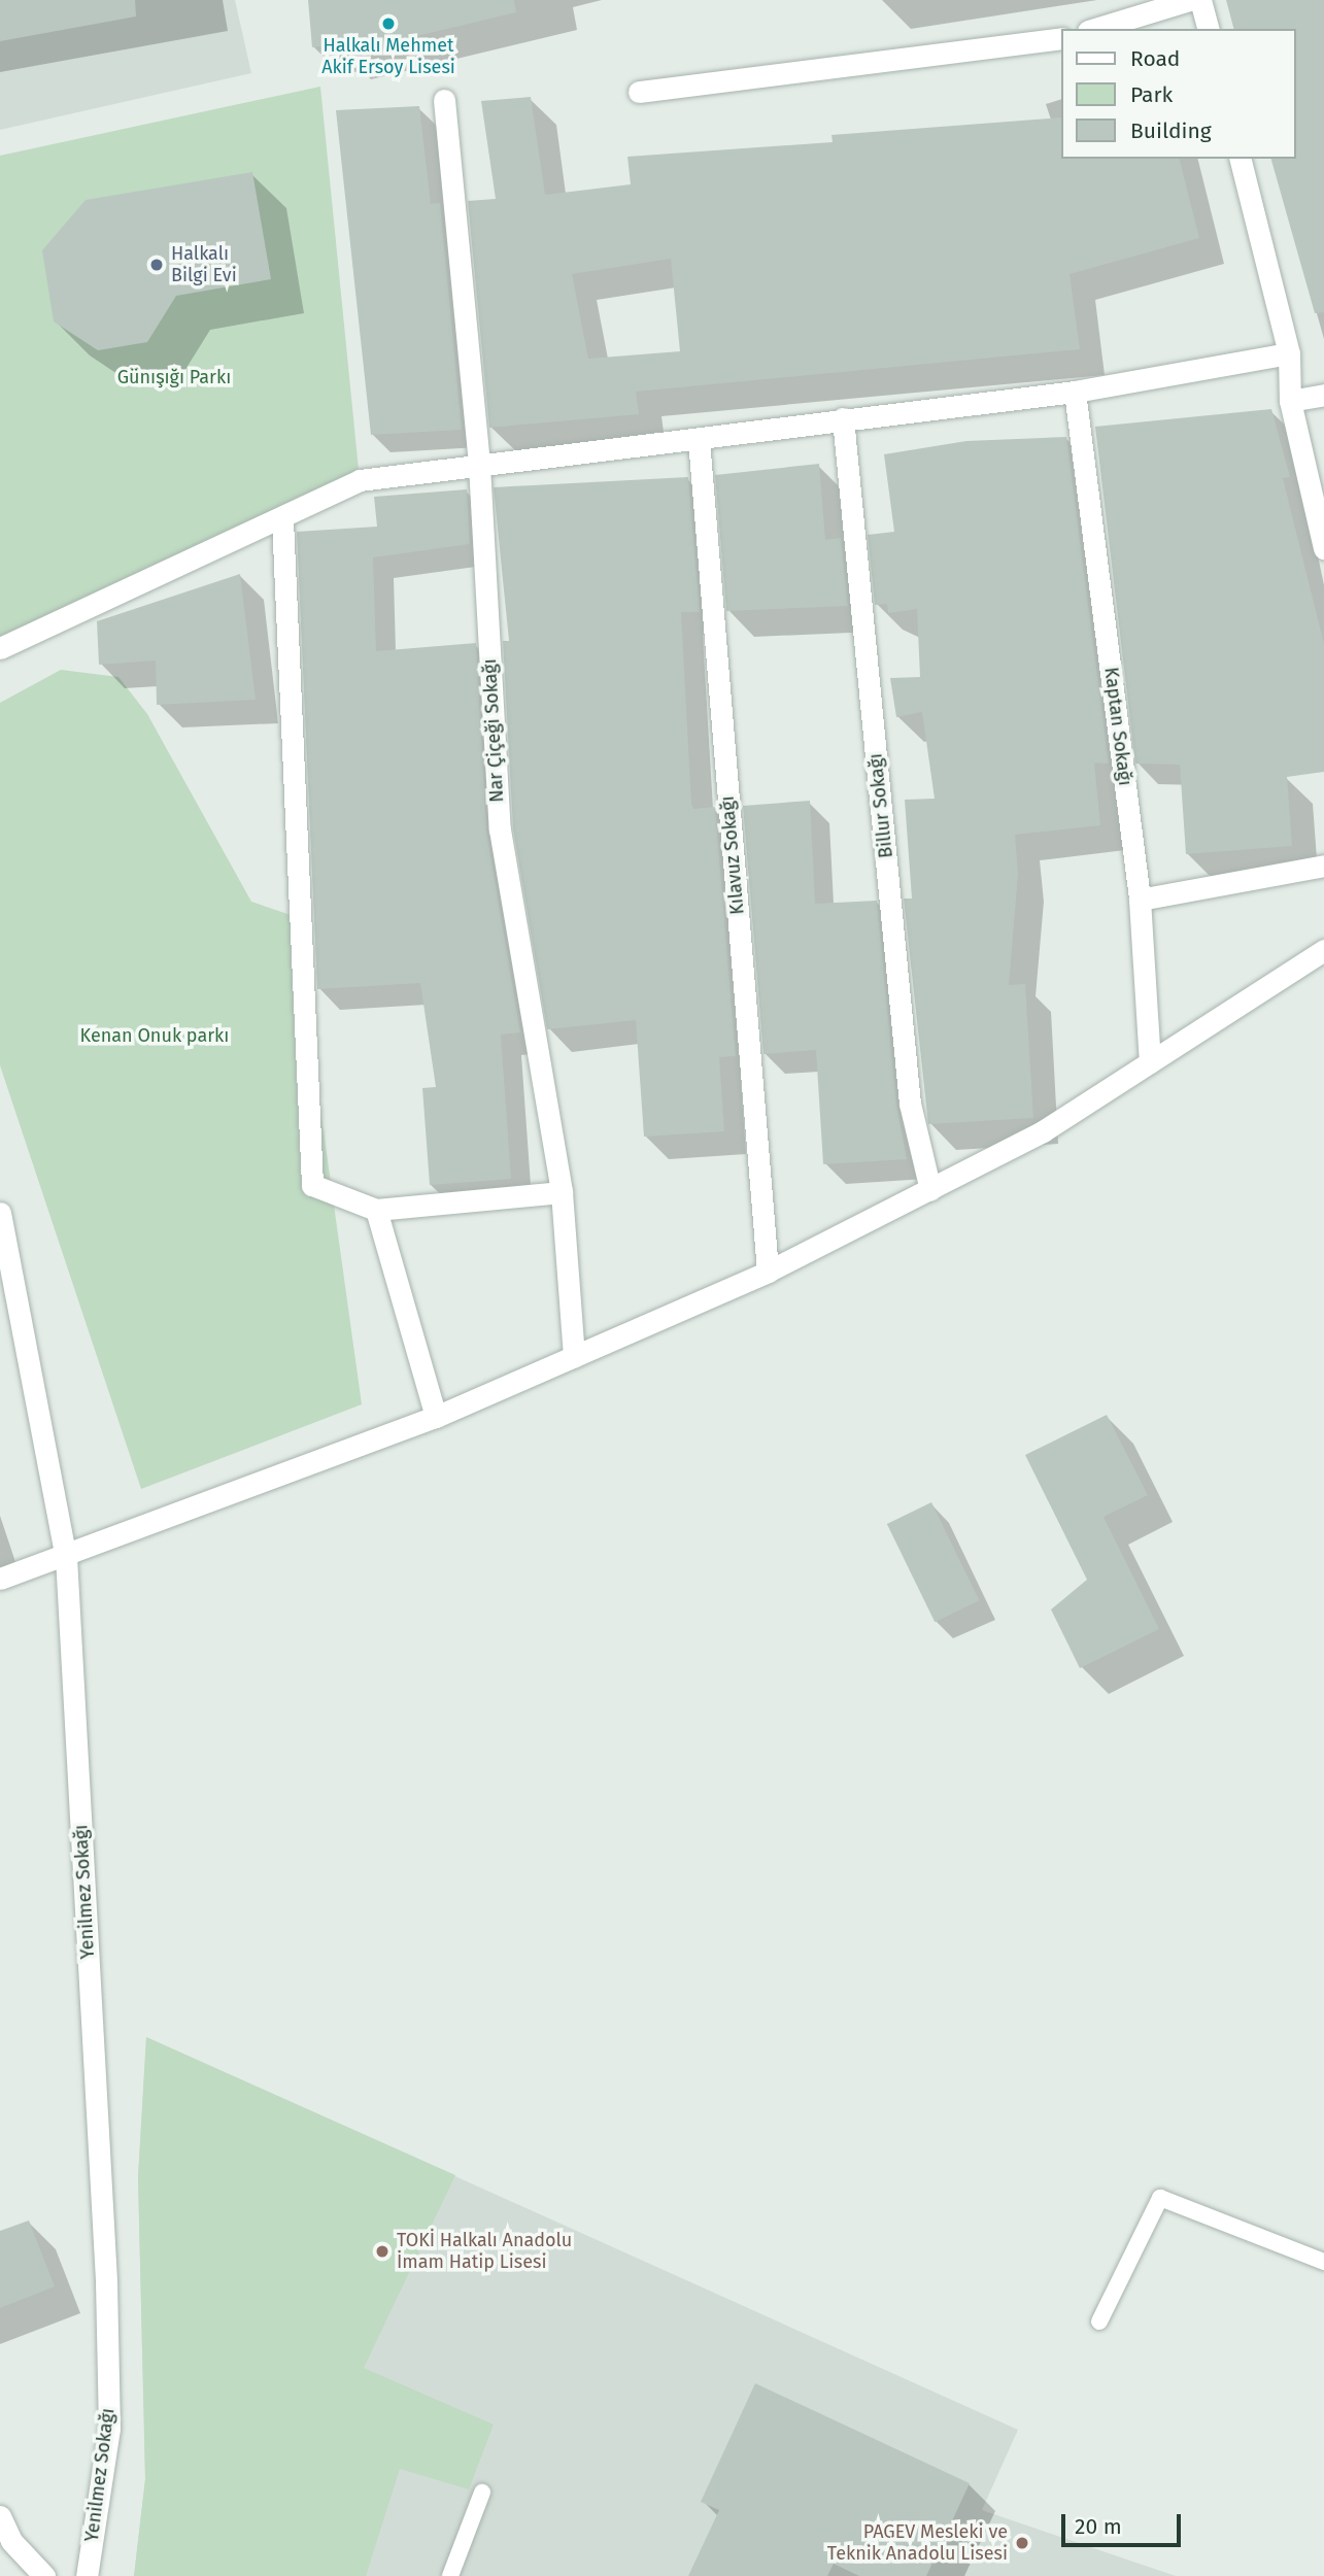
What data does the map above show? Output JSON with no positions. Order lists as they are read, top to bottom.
{
  "streets": {
    "street": [
      "Kaptan Sokağı",
      "Nar Çiçeği Sokağı",
      "Billur Sokağı",
      "Kılavuz Sokağı",
      "Yenilmez Sokağı"
    ]
  },
  "parks": ["Günışığı Parkı", "Kenan Onuk parkı"],
  "places": [
    "Halkalı Mehmet Akif Ersoy Lisesi",
    "Halkalı Bilgi Evi",
    "TOKİ Halkalı Anadolu İmam Hatip Lisesi",
    "PAGEV Mesleki ve Teknik Anadolu Lisesi"
  ],
  "legend": ["Road", "Park", "Building"],
  "scale_bar": "20 m"
}
